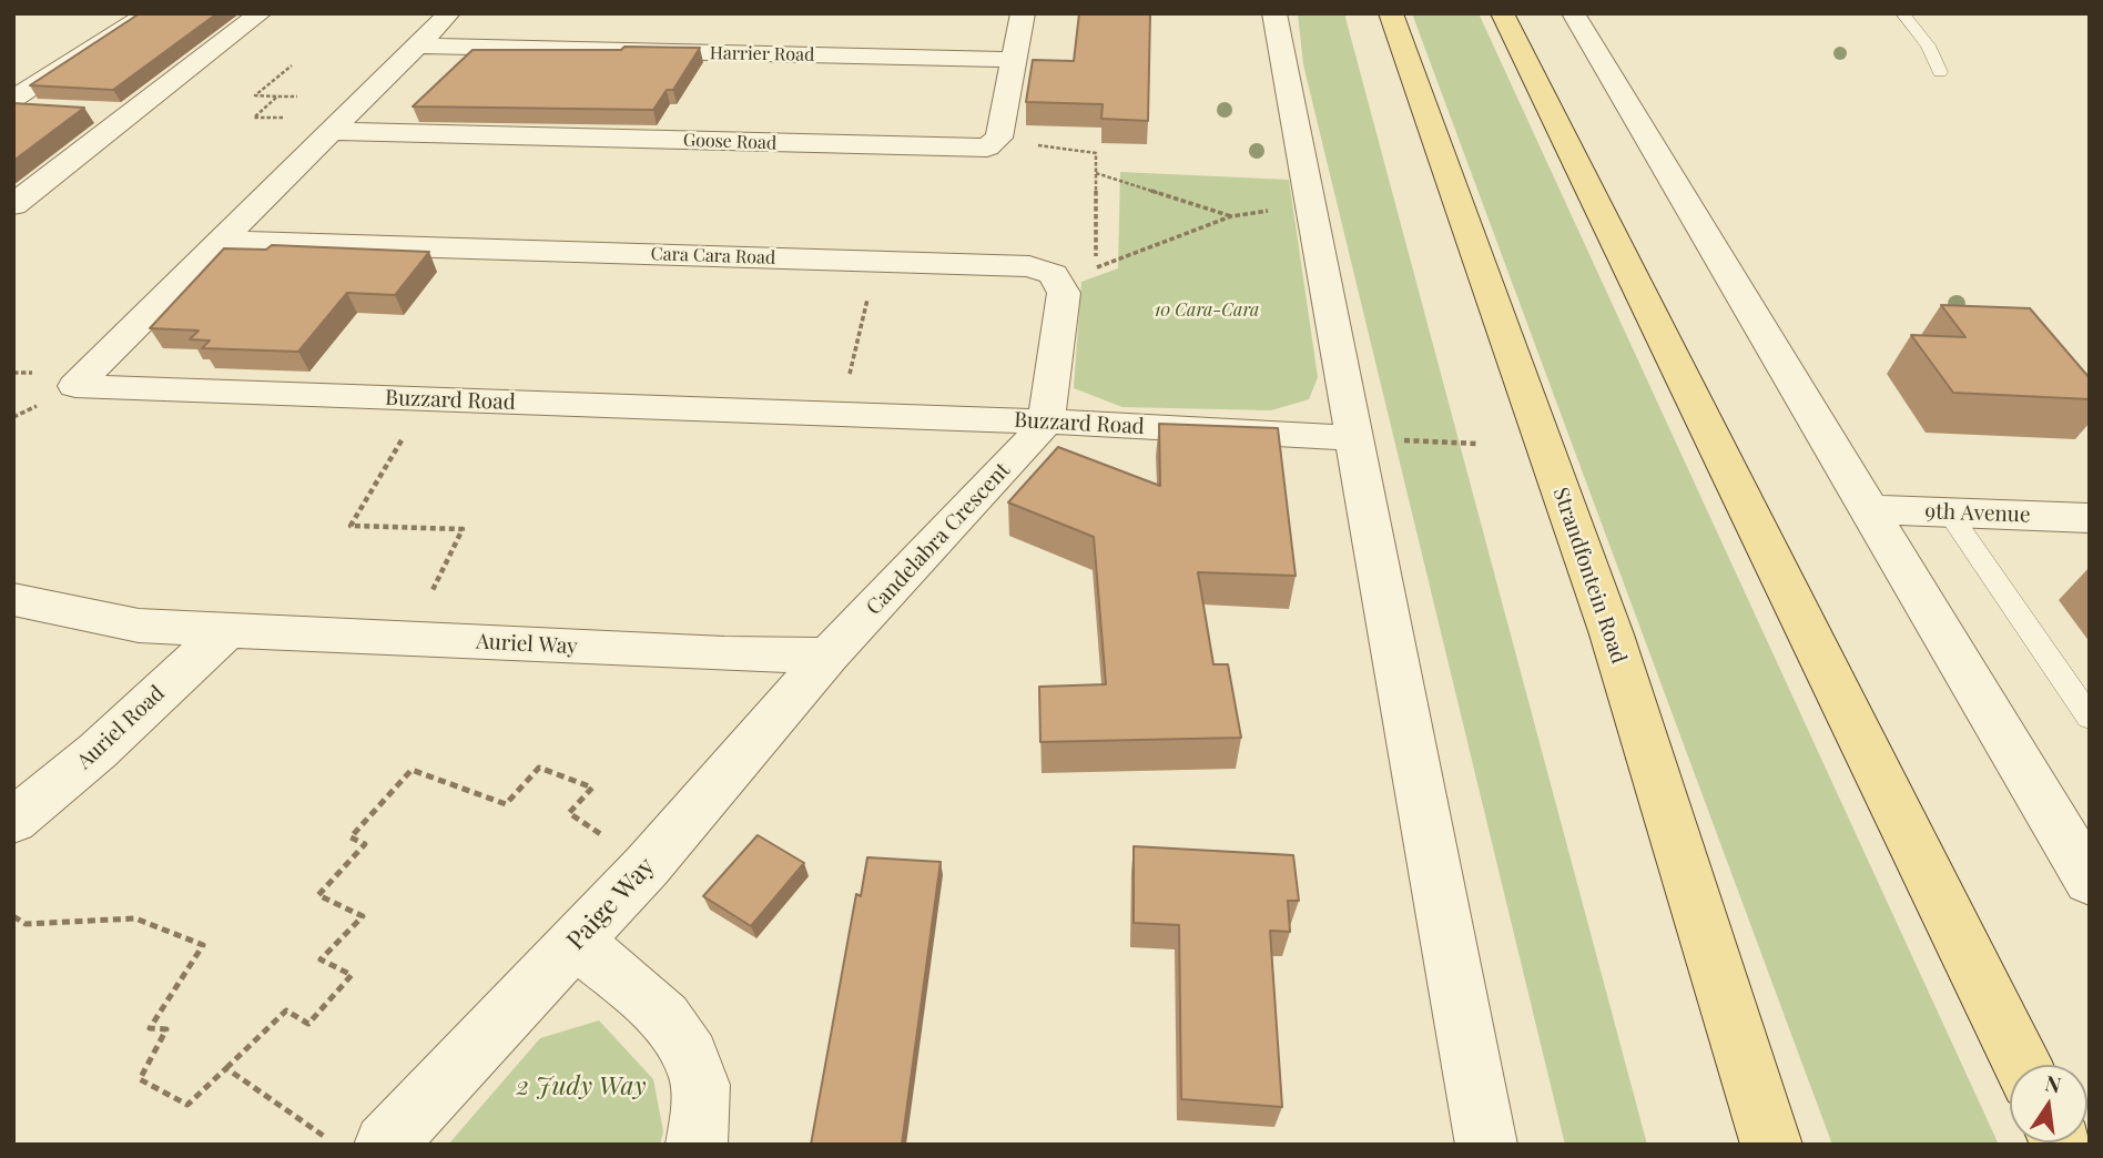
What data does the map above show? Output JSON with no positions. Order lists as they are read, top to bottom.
{
  "streets": {
    "main road": ["Strandfontein Road"],
    "street": [
      "Harrier Road",
      "Goose Road",
      "Cara Cara Road",
      "Buzzard Road",
      "9th Avenue",
      "Candelabra Crescent",
      "Auriel Way",
      "Auriel Road",
      "Paige Way"
    ]
  },
  "crossings": [
    ["Harrier Road", "Buzzard Road"],
    ["Goose Road", "Buzzard Road"],
    ["Cara Cara Road", "Buzzard Road"],
    ["Cara Cara Road", "Candelabra Crescent"],
    ["Buzzard Road", "Candelabra Crescent"],
    ["Candelabra Crescent", "Auriel Way"],
    ["Candelabra Crescent", "Paige Way"],
    ["Auriel Way", "Auriel Road"],
    ["Auriel Way", "Paige Way"]
  ],
  "parks": ["10 Cara-Cara", "2 Judy Way"],
  "north": "top"
}
